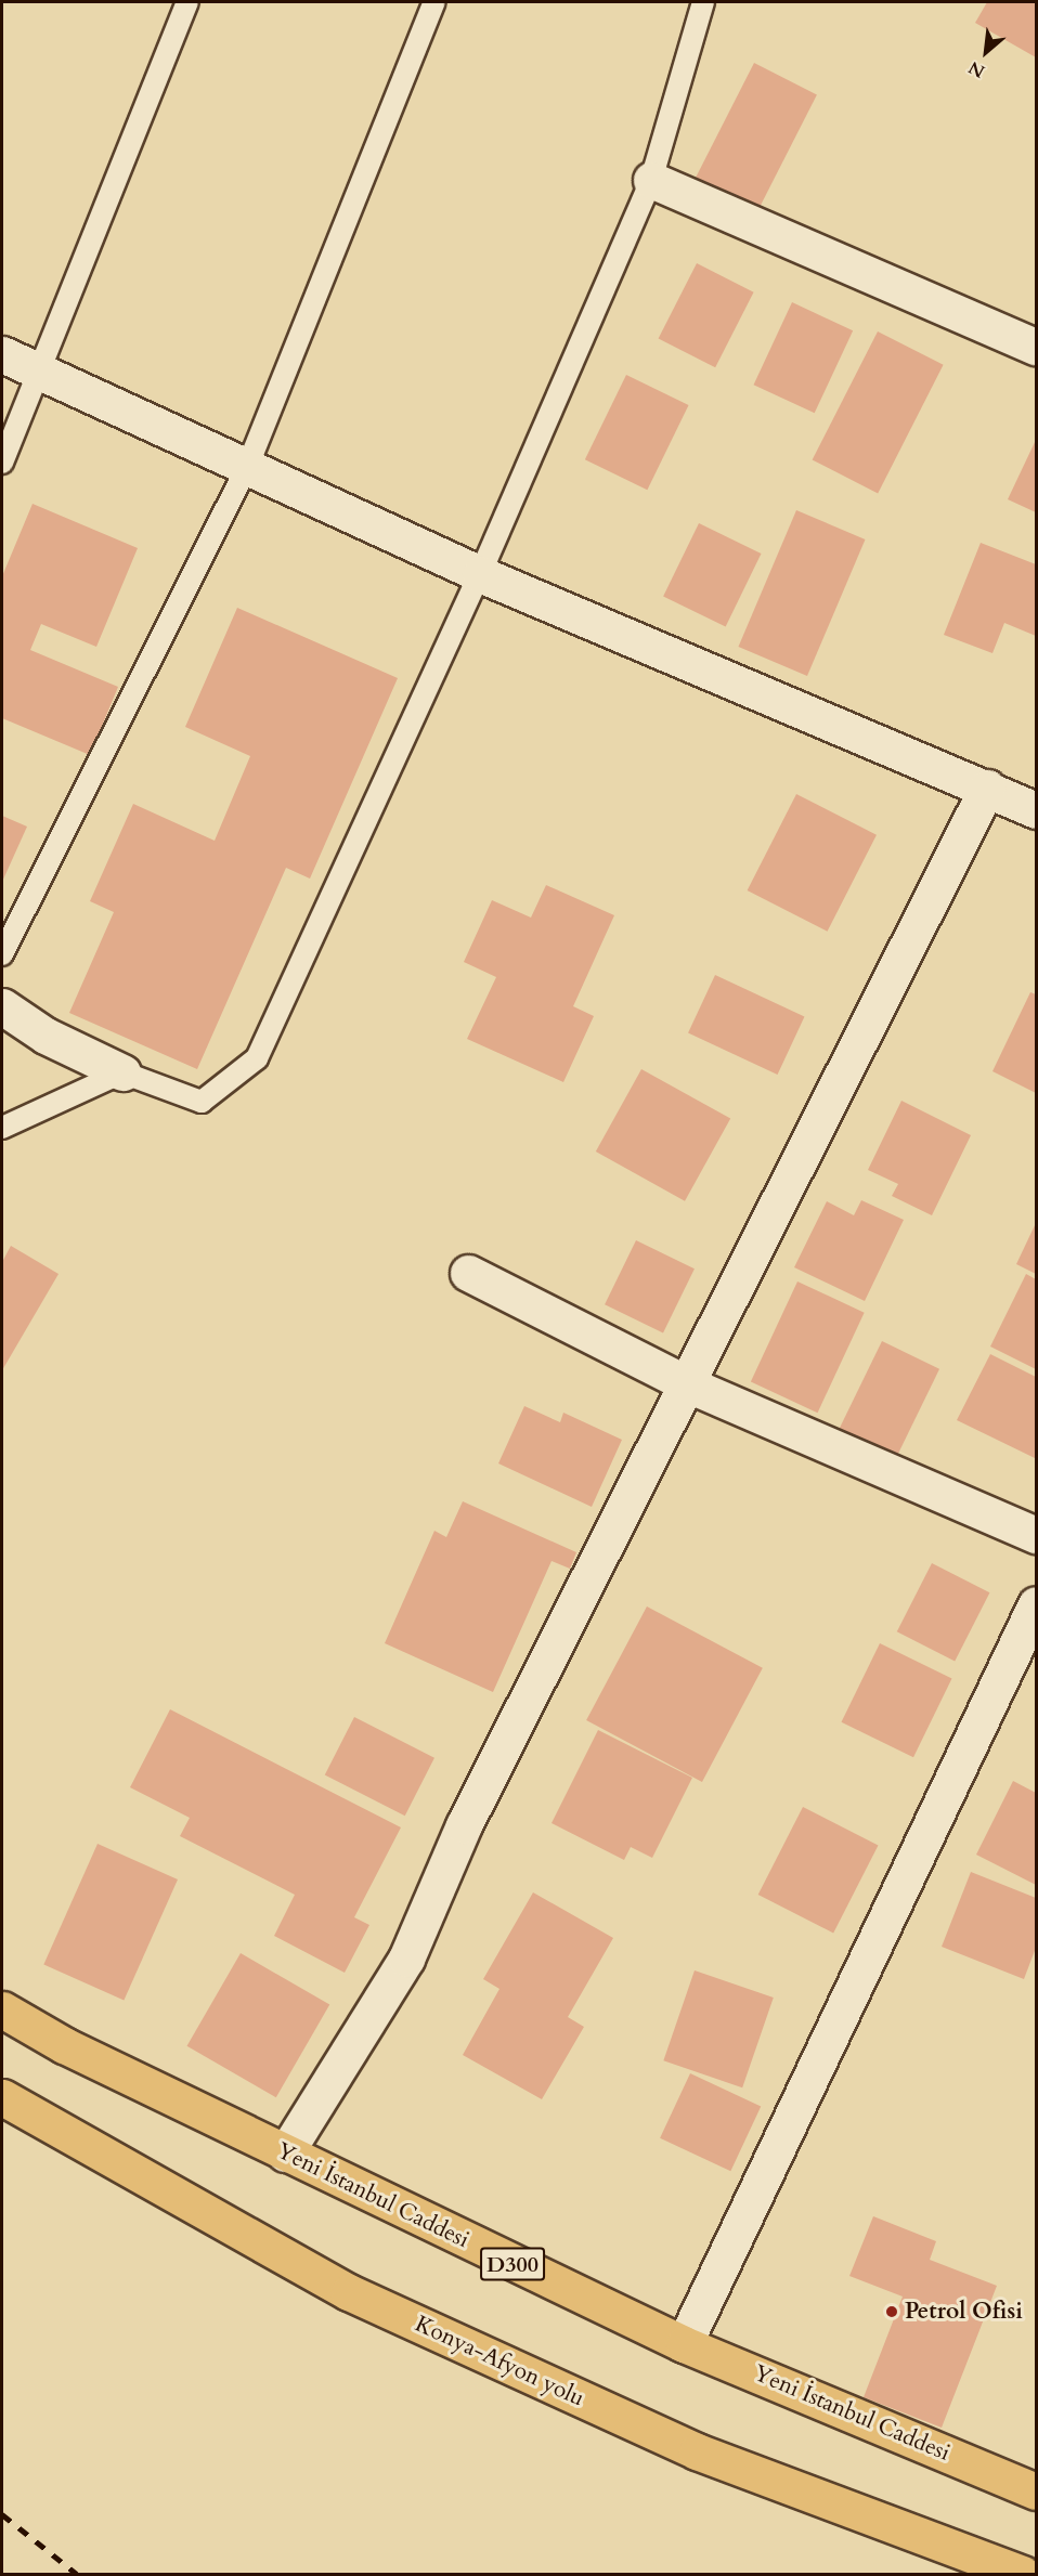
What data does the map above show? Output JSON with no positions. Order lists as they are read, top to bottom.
{
  "streets": {
    "highway": ["Yeni İstanbul Caddesi", "D300", "Konya-Afyon yolu"]
  },
  "places": ["Petrol Ofisi"],
  "north": "bottom left"
}
